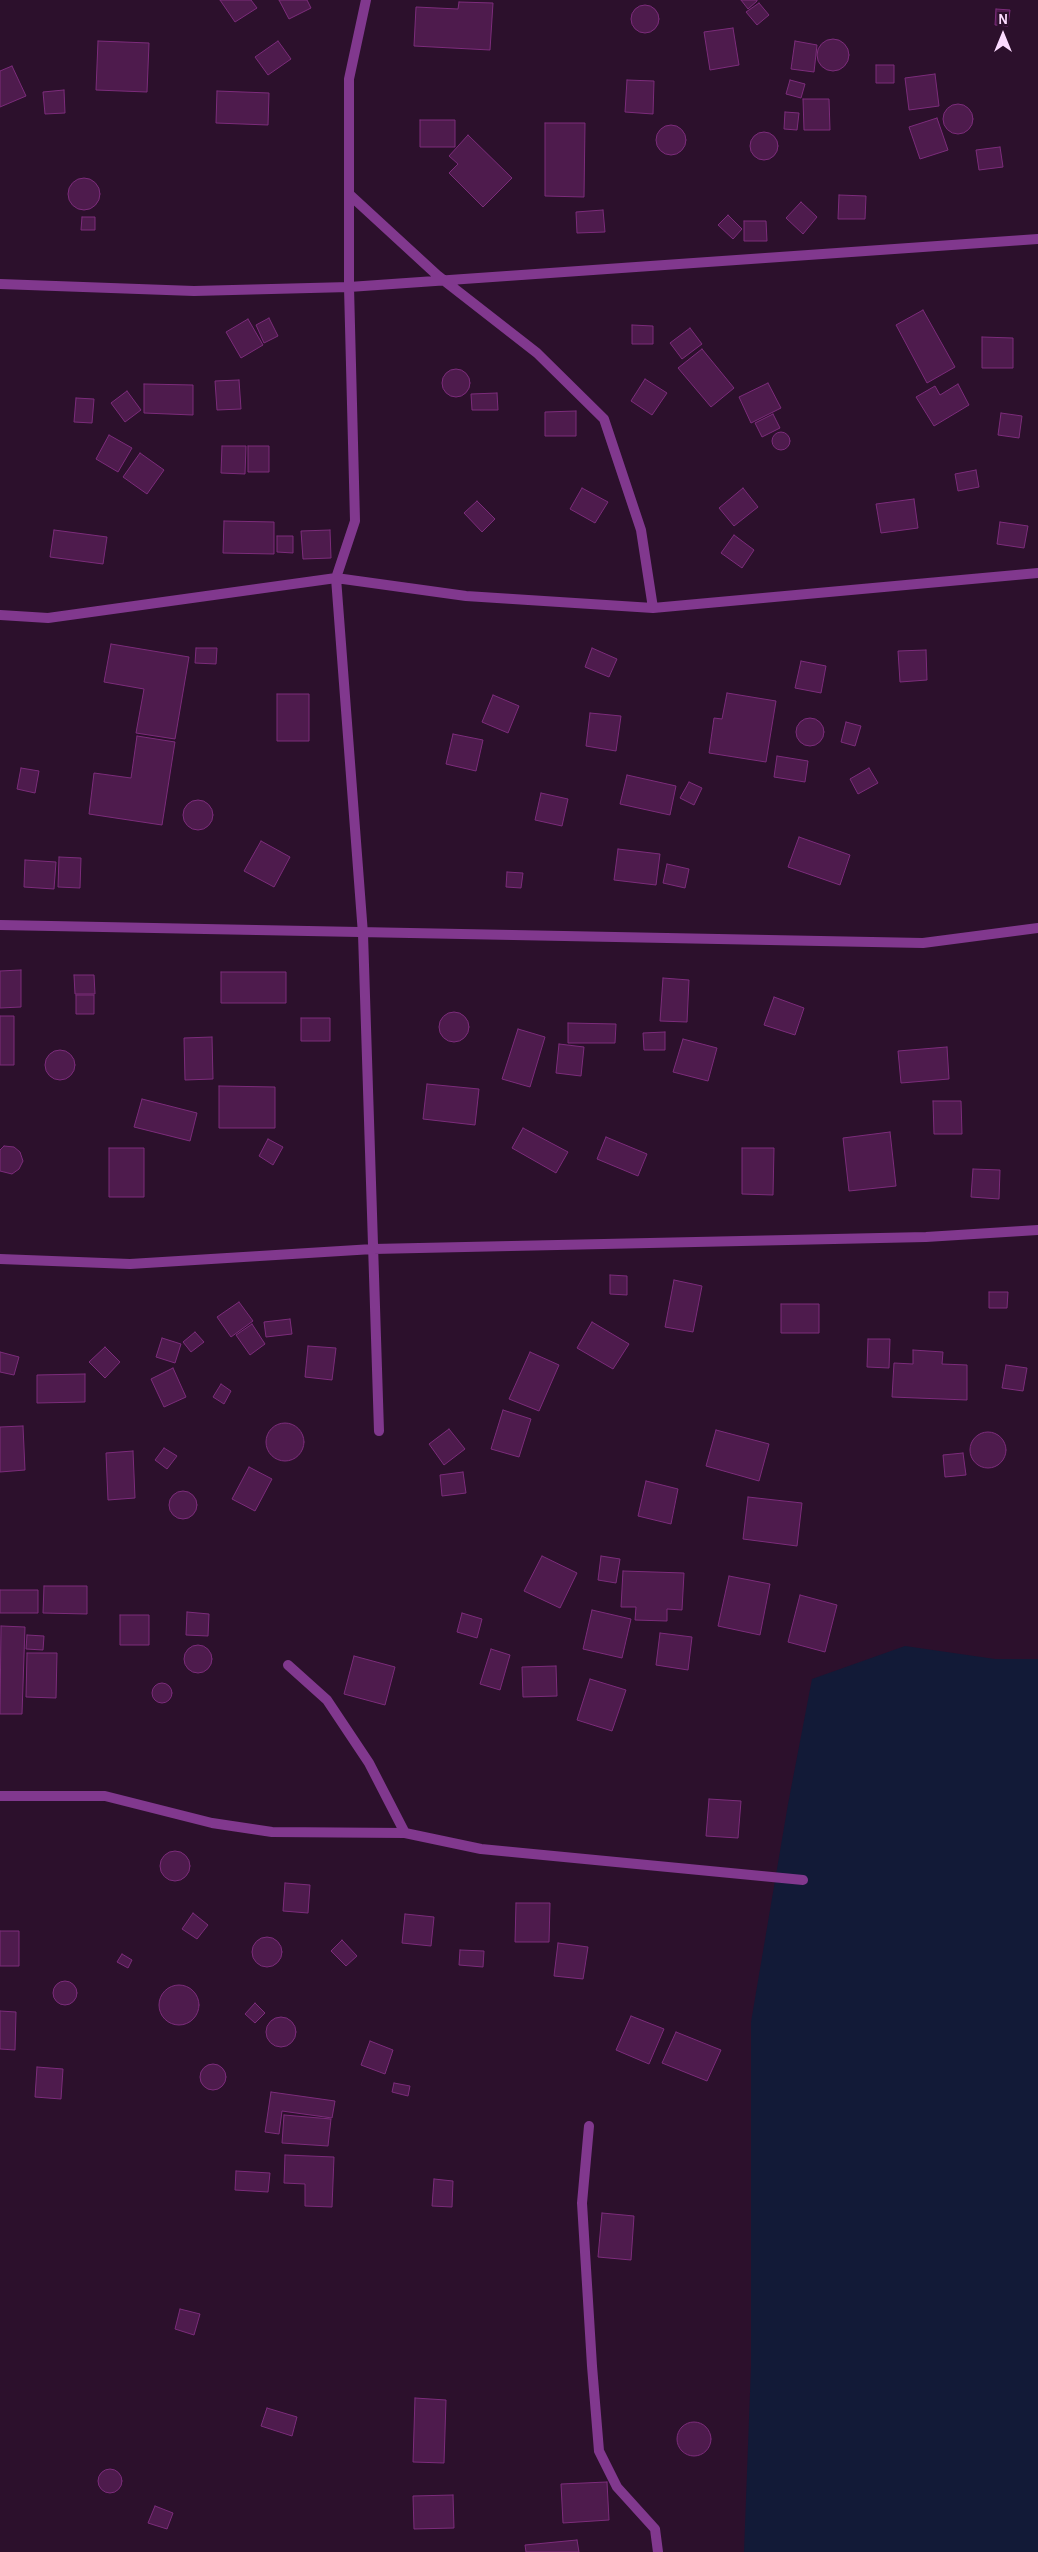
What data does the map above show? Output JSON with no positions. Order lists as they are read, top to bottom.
{
  "north": "top"
}
